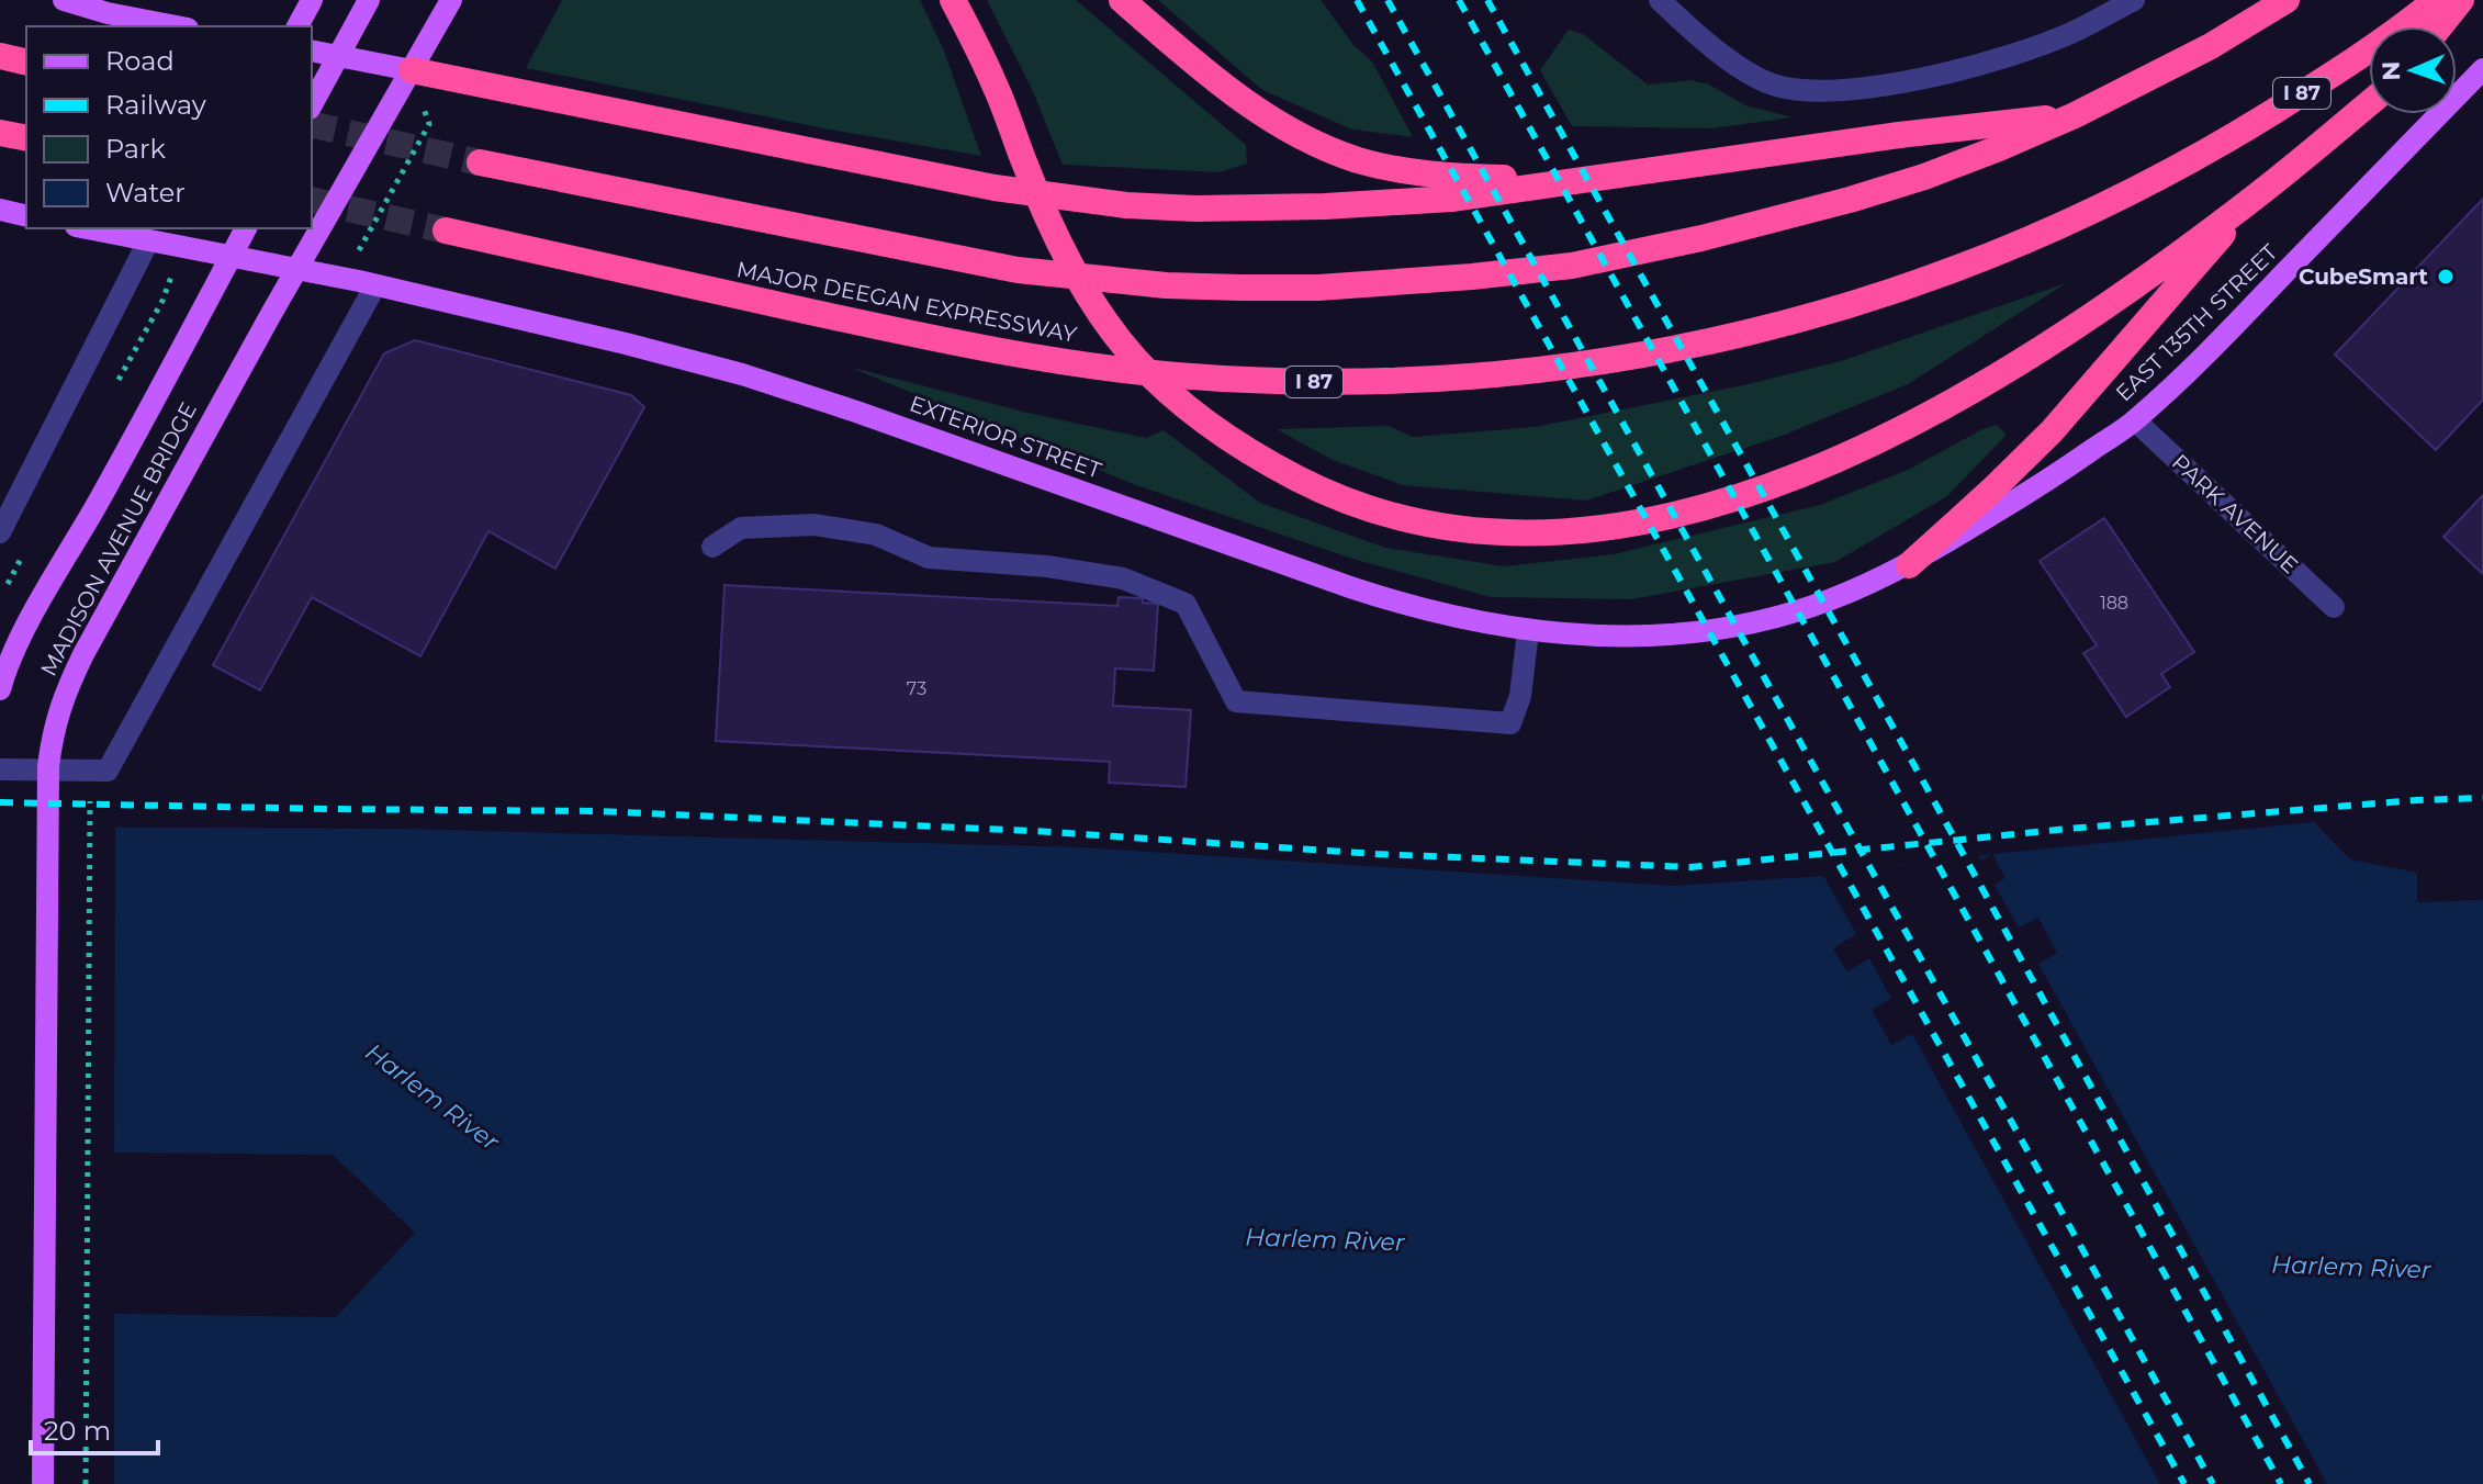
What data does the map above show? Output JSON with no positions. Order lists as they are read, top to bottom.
{
  "streets": {
    "highway": ["I 87", "MAJOR DEEGAN EXPRESSWAY"],
    "main road": ["EAST 135TH STREET", "EXTERIOR STREET", "MADISON AVENUE BRIDGE"],
    "street": ["PARK AVENUE"]
  },
  "crossings": [
    ["EAST 135TH STREET", "EXTERIOR STREET"],
    ["EAST 135TH STREET", "PARK AVENUE"],
    ["EXTERIOR STREET", "MADISON AVENUE BRIDGE"]
  ],
  "water": ["Harlem River"],
  "places": ["CubeSmart"],
  "house_numbers": ["188", "73"],
  "legend": [
    "Road",
    "Railway",
    "Park",
    "Water"
  ],
  "scale_bar": "20 m",
  "north": "left"
}
